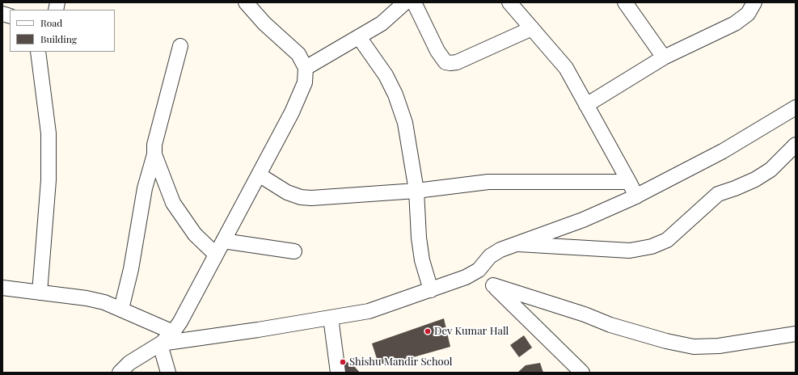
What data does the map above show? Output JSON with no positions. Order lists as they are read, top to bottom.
{
  "places": ["Dev Kumar Hall", "Shishu Mandir School"],
  "legend": ["Road", "Building"]
}
